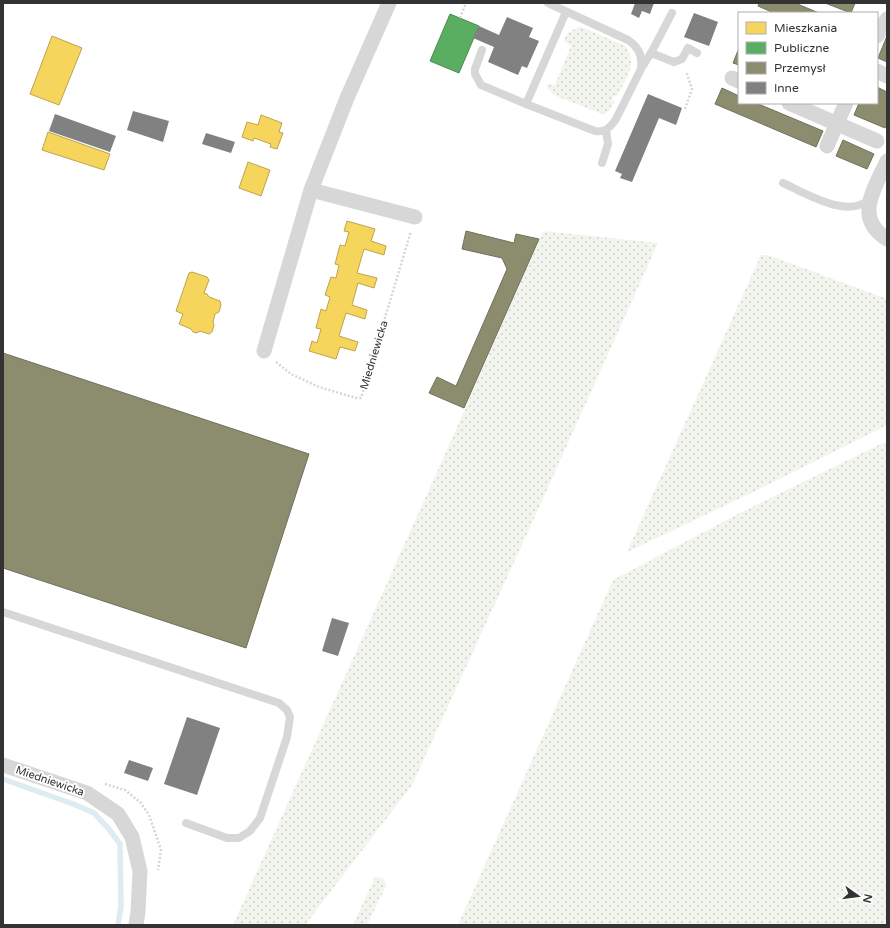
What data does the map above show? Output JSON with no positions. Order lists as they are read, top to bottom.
{
  "streets": {
    "street": ["Miedniewicka"]
  },
  "legend": [
    "Mieszkania",
    "Publiczne",
    "Przemysł",
    "Inne"
  ],
  "north": "right"
}
